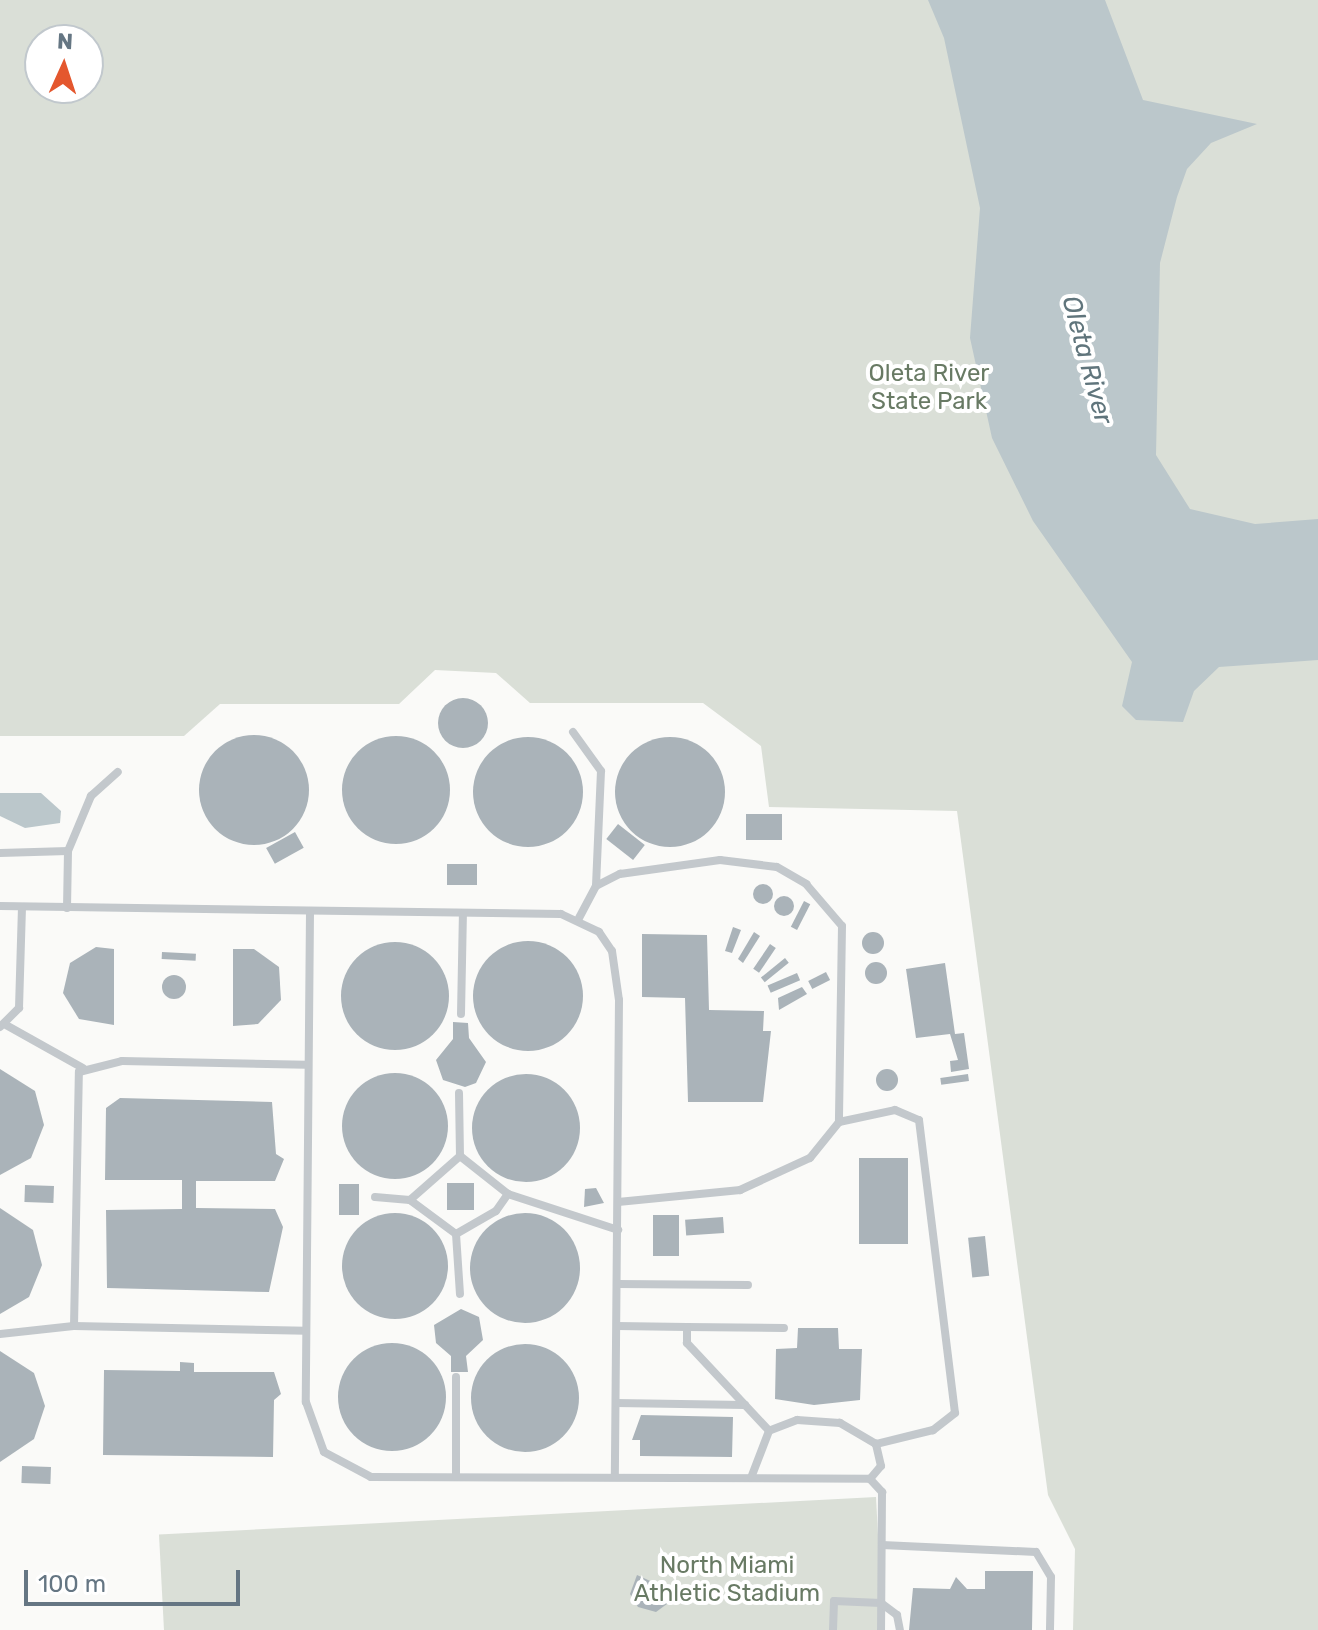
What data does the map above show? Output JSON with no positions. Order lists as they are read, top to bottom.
{
  "water": ["Oleta River"],
  "parks": ["Oleta River State Park", "North Miami Athletic Stadium"],
  "scale_bar": "100 m",
  "north": "top"
}
